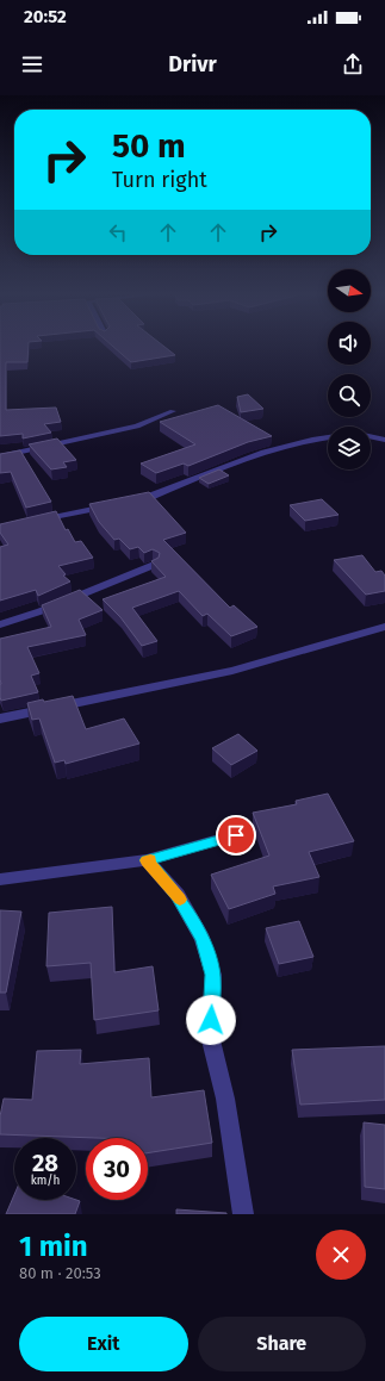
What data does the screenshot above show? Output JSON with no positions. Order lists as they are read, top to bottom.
{
  "north": "right",
  "page": {
    "status": "20:52",
    "header": "Drivr",
    "turn": ["50 m", "Turn right"],
    "speed": "28 km/h",
    "limit": "30",
    "heading": ["1 min", "80 m · 20:53"],
    "buttons": ["Exit", "Share"]
  }
}
